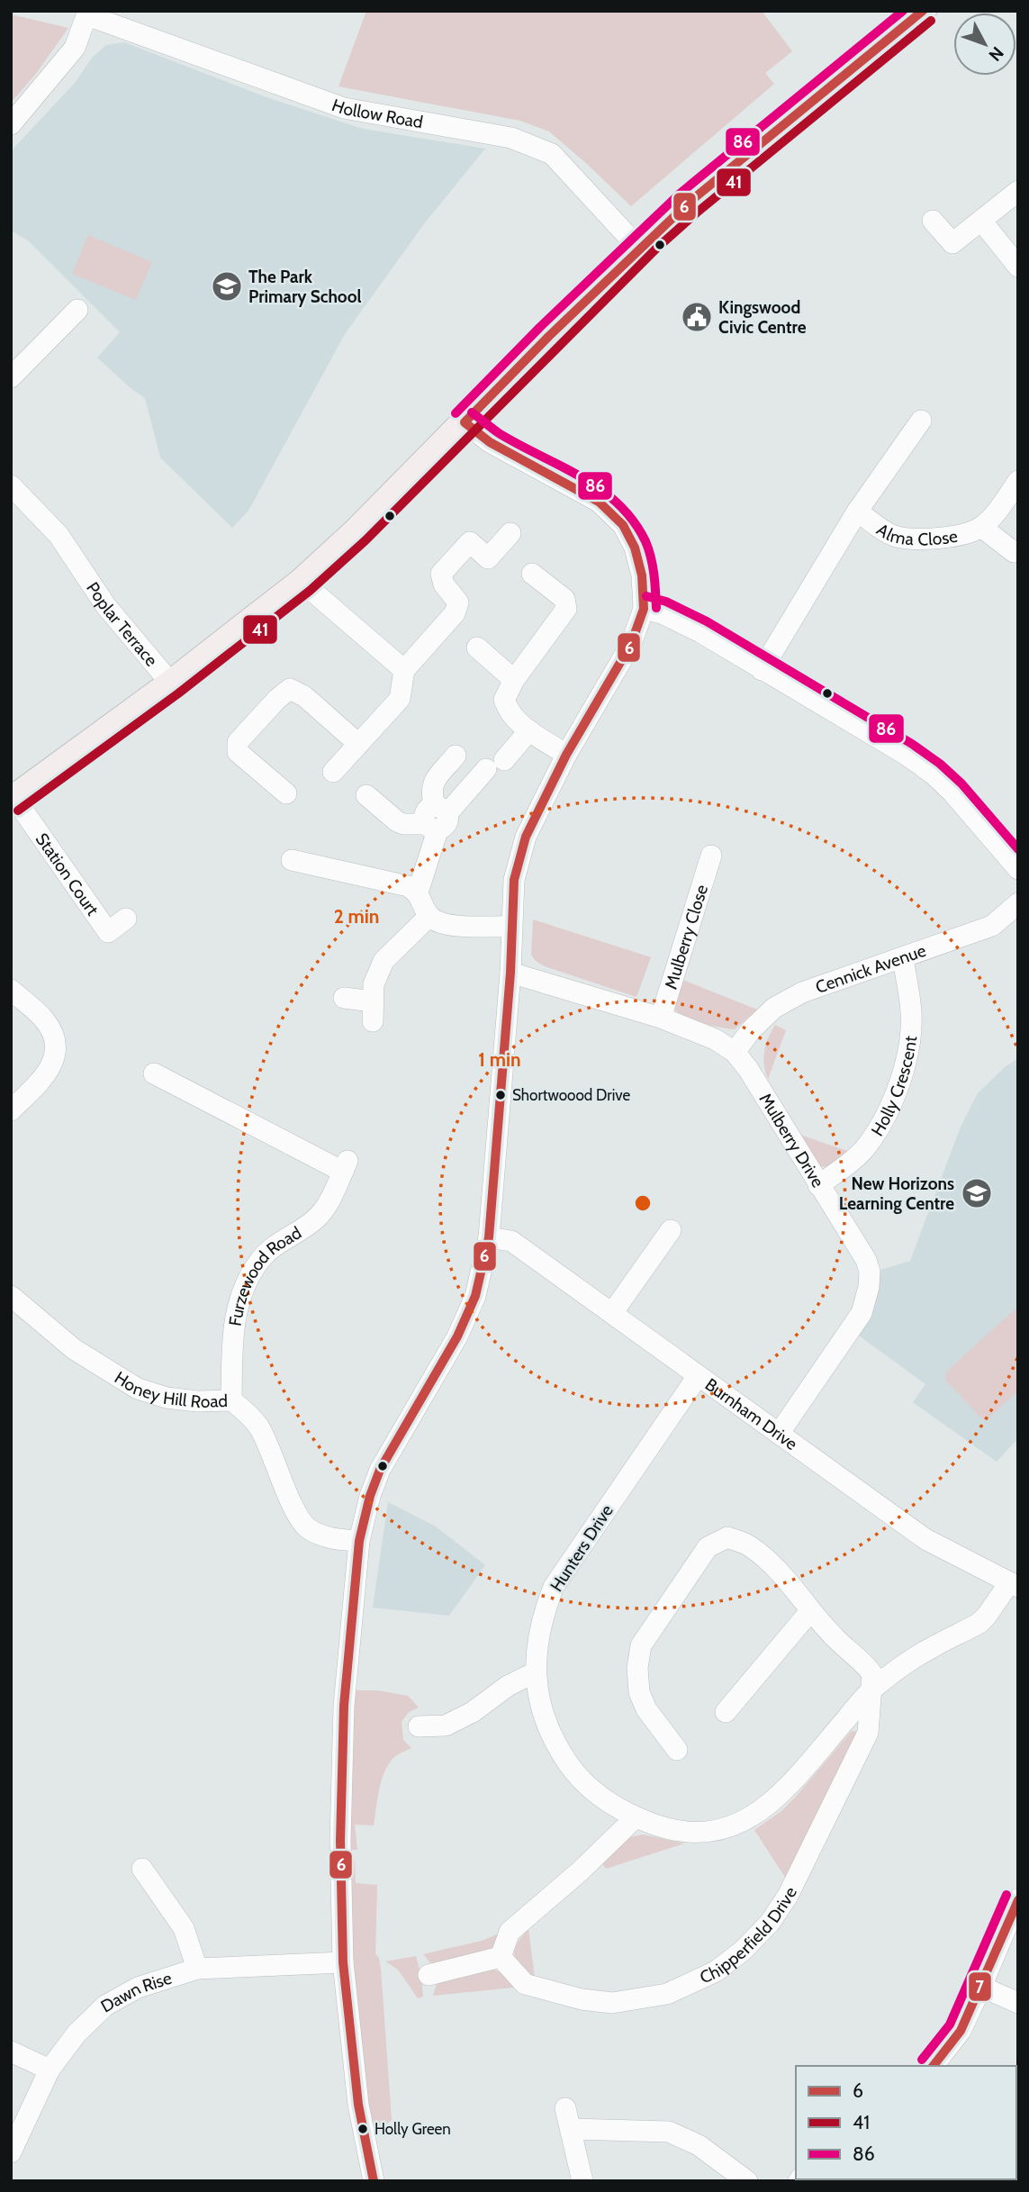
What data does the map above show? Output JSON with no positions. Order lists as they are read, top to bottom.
{
  "streets": {
    "street": [
      "Hollow Road",
      "Alma Close",
      "Poplar Terrace",
      "Station Court",
      "Mulberry Close",
      "Cennick Avenue",
      "Holly Crescent",
      "Mulberry Drive",
      "Furzewood Road",
      "Honey Hill Road",
      "Burnham Drive",
      "Hunters Drive",
      "Chipperfield Drive",
      "Dawn Rise"
    ]
  },
  "crossings": [
    ["Mulberry Close", "Mulberry Drive"],
    ["Cennick Avenue", "Holly Crescent"],
    ["Cennick Avenue", "Mulberry Drive"],
    ["Holly Crescent", "Mulberry Drive"],
    ["Mulberry Drive", "Burnham Drive"],
    ["Furzewood Road", "Honey Hill Road"],
    ["Burnham Drive", "Hunters Drive"]
  ],
  "places": {
    "school or university": ["The Park Primary School", "New Horizons Learning Centre"],
    "public building": ["Kingswood Civic Centre"],
    "other": ["Shortwoood Drive", "Holly Green"]
  },
  "lines": [
    "transit line 6",
    "transit line 86",
    "transit line 41",
    "transit line 7"
  ],
  "legend": ["6", "41", "86"],
  "north": "bottom right",
  "rings": ["2 min", "1 min"]
}
